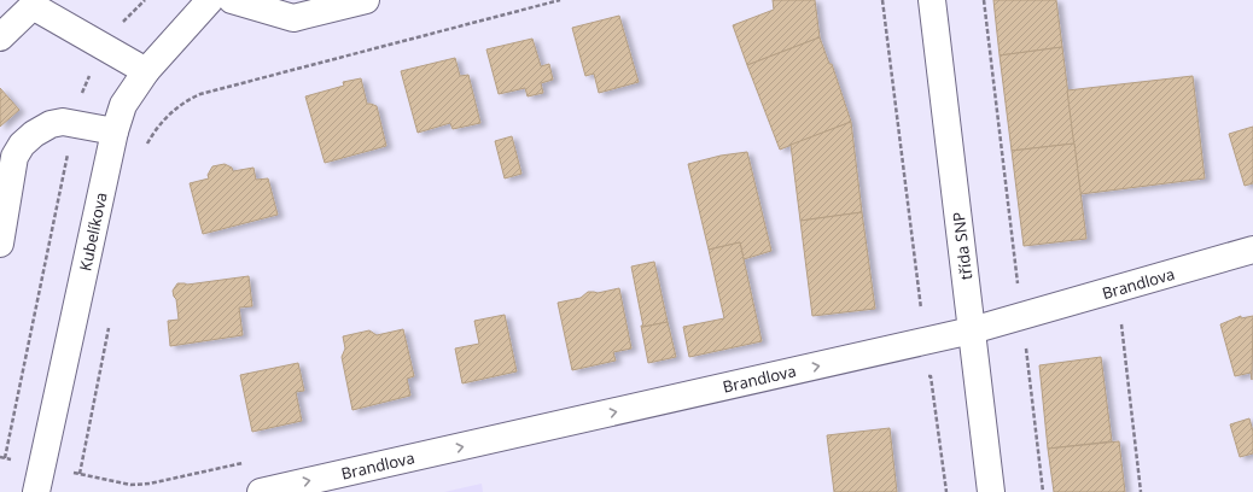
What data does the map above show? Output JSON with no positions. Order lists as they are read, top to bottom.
{
  "streets": {
    "street": ["Kubelíkova", "třída SNP", "Brandlova"]
  },
  "crossings": [
    ["třída SNP", "Brandlova"]
  ],
  "one_way": ["Brandlova"]
}
